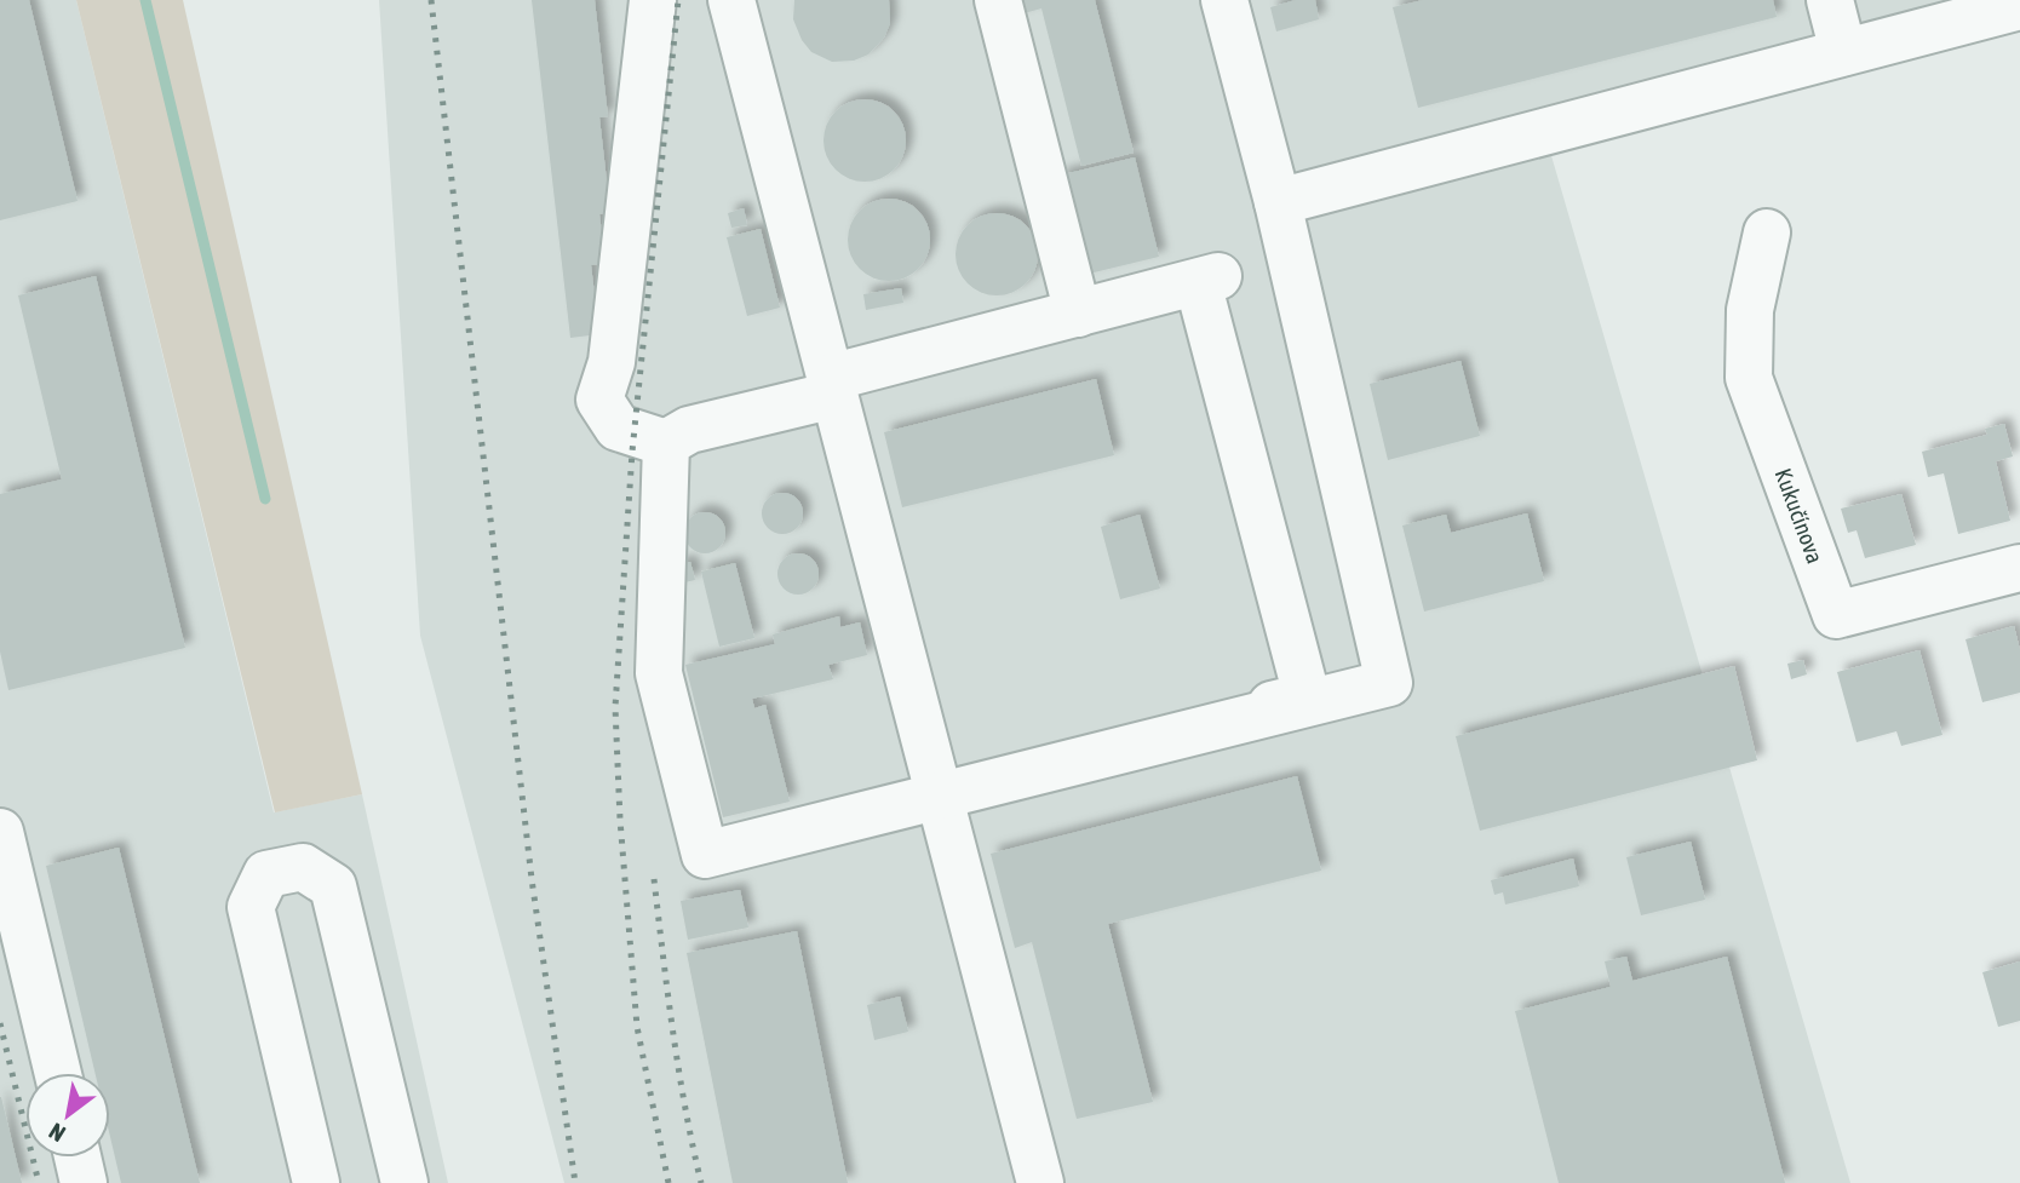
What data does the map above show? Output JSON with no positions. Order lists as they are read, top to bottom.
{
  "streets": {
    "street": ["Kukučínova"]
  },
  "north": "bottom left"
}
